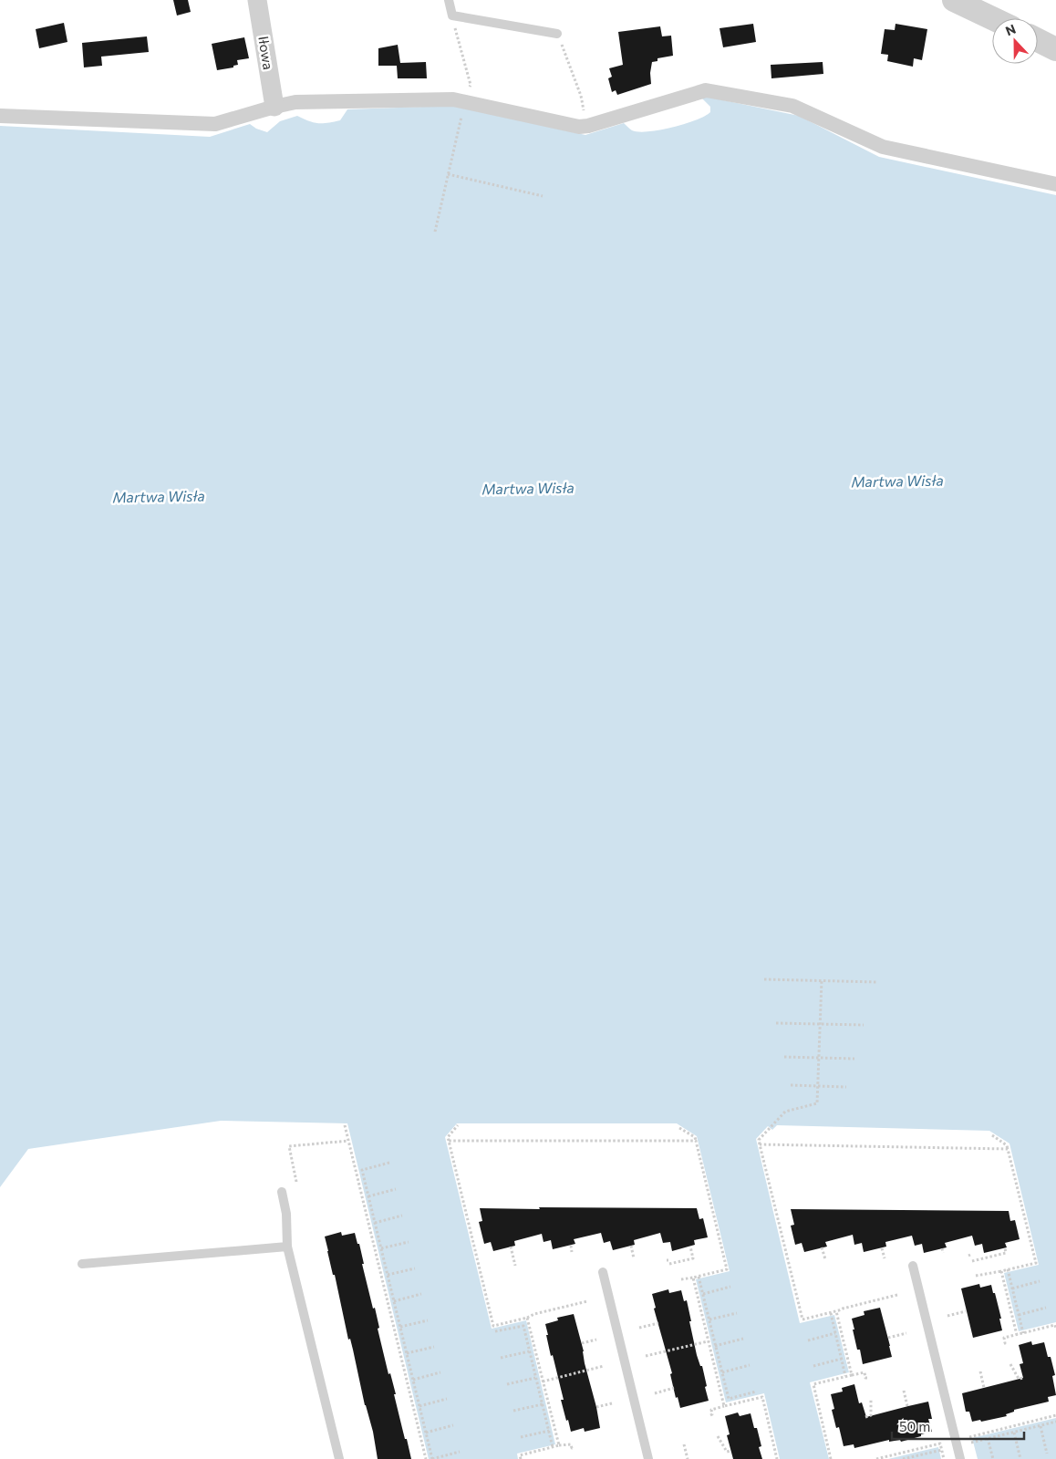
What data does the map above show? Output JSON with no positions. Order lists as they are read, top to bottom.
{
  "streets": {
    "street": ["Iłowa"]
  },
  "water": ["Martwa Wisła"],
  "scale_bar": "50 m",
  "north": "top"
}
